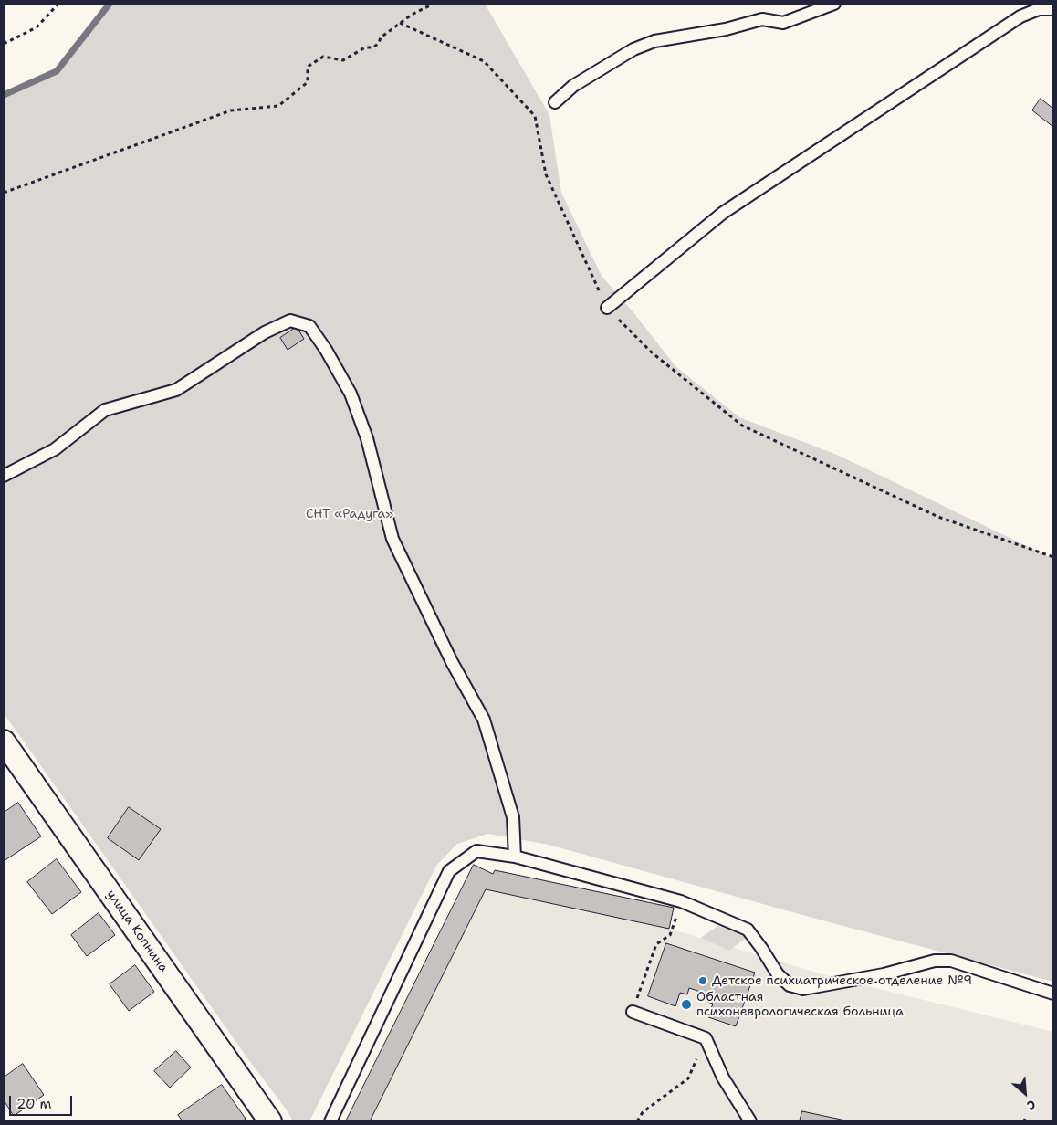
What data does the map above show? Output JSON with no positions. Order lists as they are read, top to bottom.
{
  "streets": {
    "street": ["улица Копнина"]
  },
  "parks": ["СНТ «Радуга»"],
  "places": ["Детское психиатрическое отделение №9", "Областная психоневрологическая больница"],
  "scale_bar": "20 m",
  "north": "bottom right"
}
